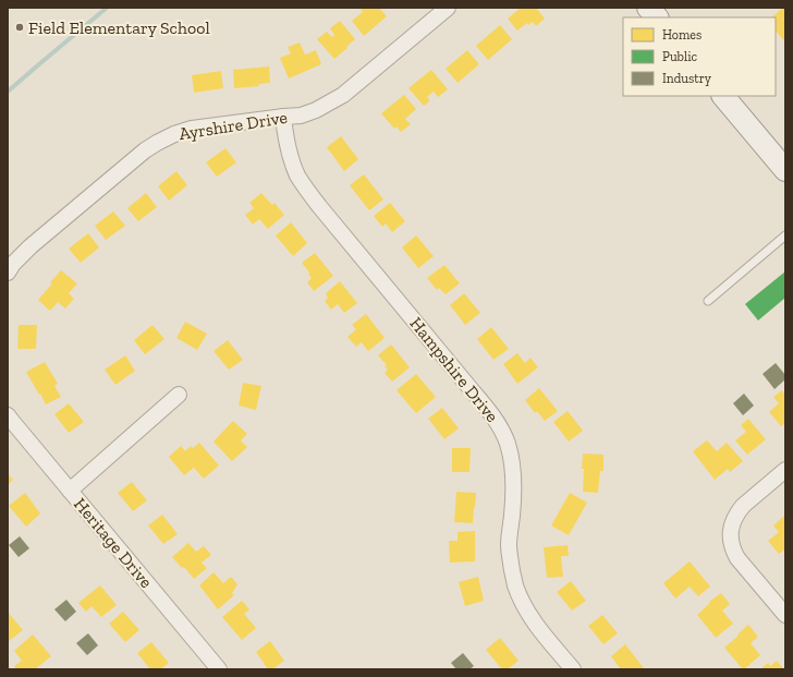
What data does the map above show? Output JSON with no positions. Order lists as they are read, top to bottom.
{
  "streets": {
    "street": ["Ayrshire Drive", "Hampshire Drive", "Heritage Drive"]
  },
  "crossings": [
    ["Ayrshire Drive", "Hampshire Drive"]
  ],
  "places": ["Field Elementary School"],
  "legend": ["Homes", "Public", "Industry"]
}
